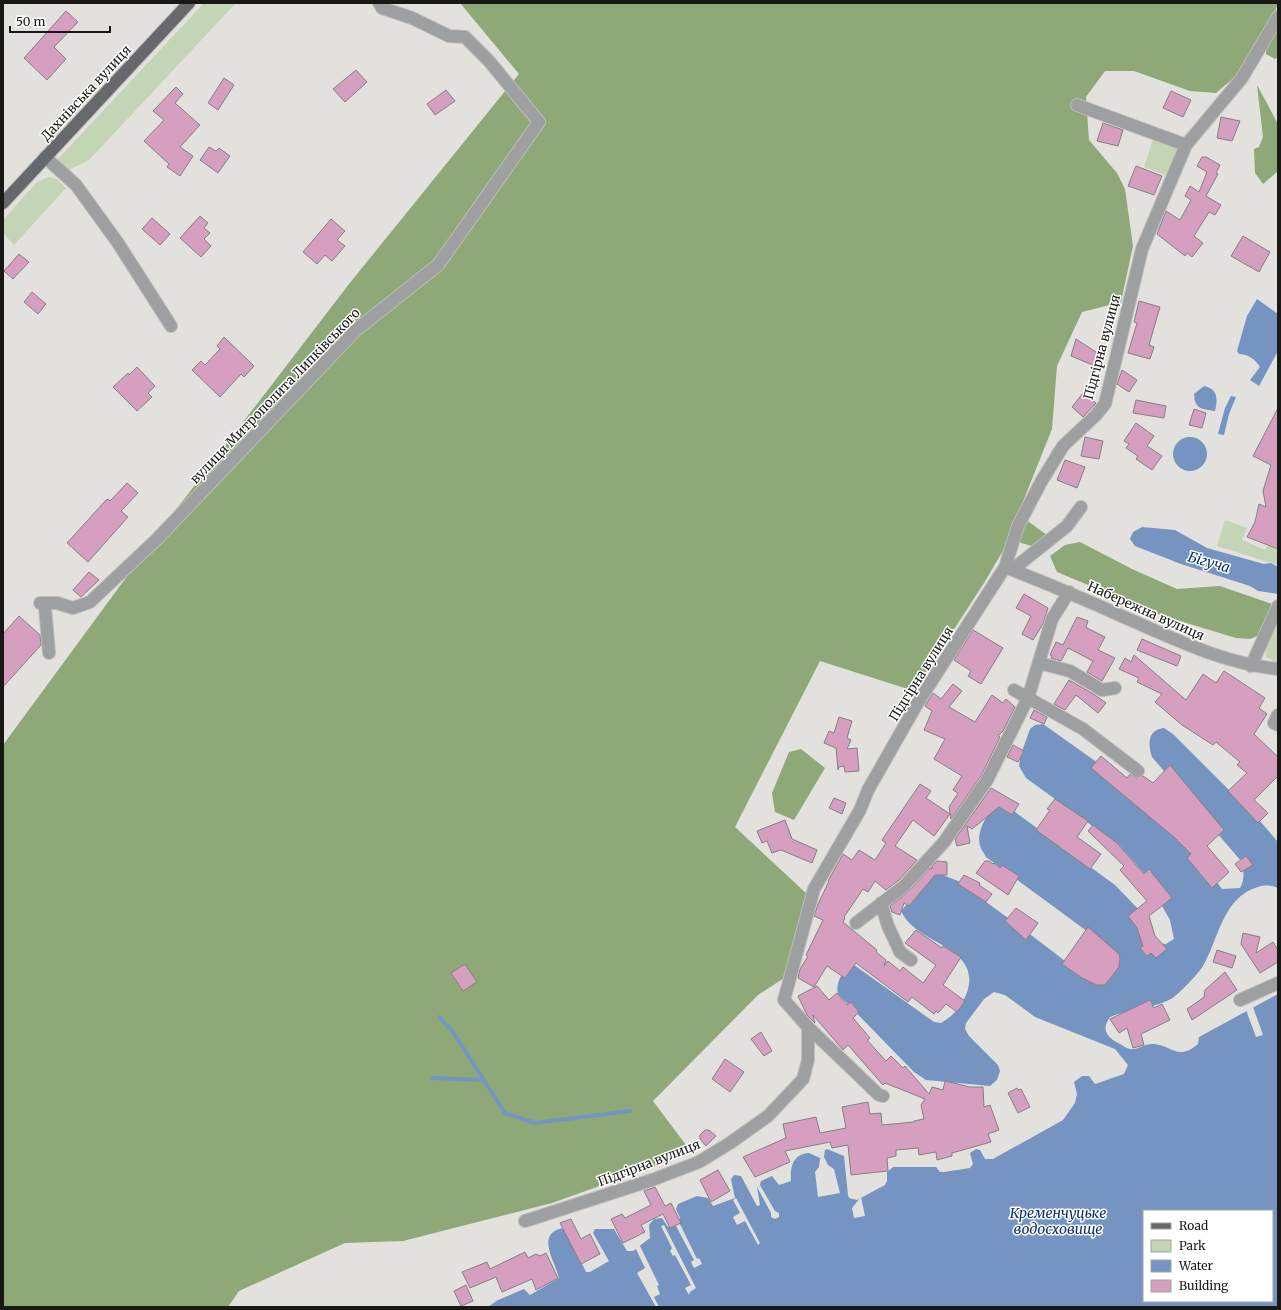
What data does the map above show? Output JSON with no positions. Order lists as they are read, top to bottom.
{
  "streets": {
    "main road": ["Дахнівська вулиця"],
    "street": ["Підгірна вулиця", "вулиця Митрополита Липківського", "Набережна вулиця"]
  },
  "crossings": [
    ["Підгірна вулиця", "Набережна вулиця"]
  ],
  "water": ["Бігуча", "Кременчуцьке водосховище"],
  "legend": [
    "Road",
    "Park",
    "Water",
    "Building"
  ],
  "scale_bar": "50 m"
}
